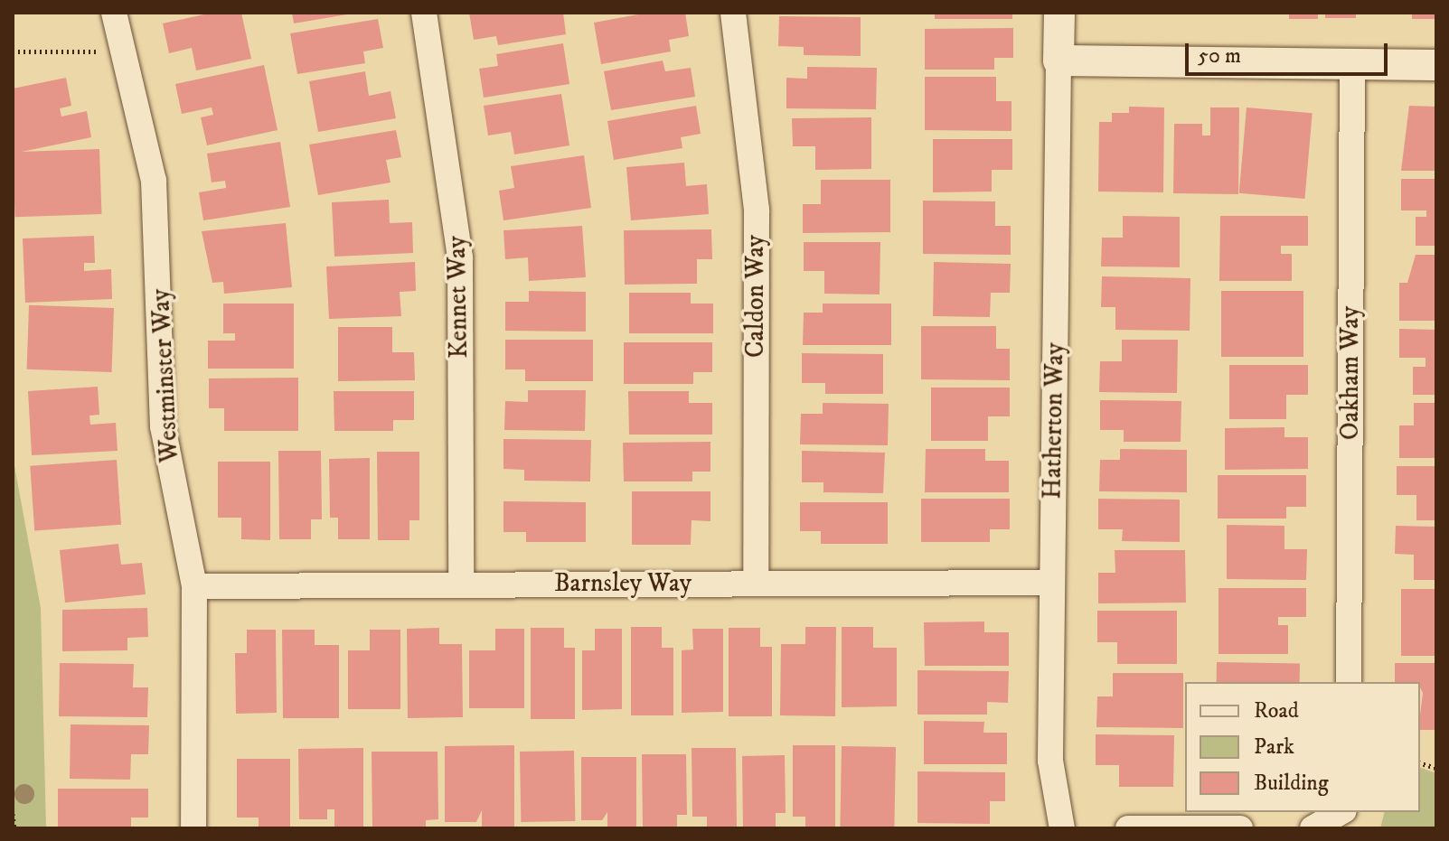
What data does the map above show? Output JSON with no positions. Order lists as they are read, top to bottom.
{
  "streets": {
    "street": [
      "Caldon Way",
      "Kennet Way",
      "Oakham Way",
      "Westminster Way",
      "Hatherton Way",
      "Barnsley Way"
    ]
  },
  "crossings": [
    ["Caldon Way", "Barnsley Way"],
    ["Kennet Way", "Barnsley Way"],
    ["Westminster Way", "Barnsley Way"],
    ["Hatherton Way", "Barnsley Way"]
  ],
  "legend": ["Road", "Park", "Building"],
  "scale_bar": "50 m"
}
